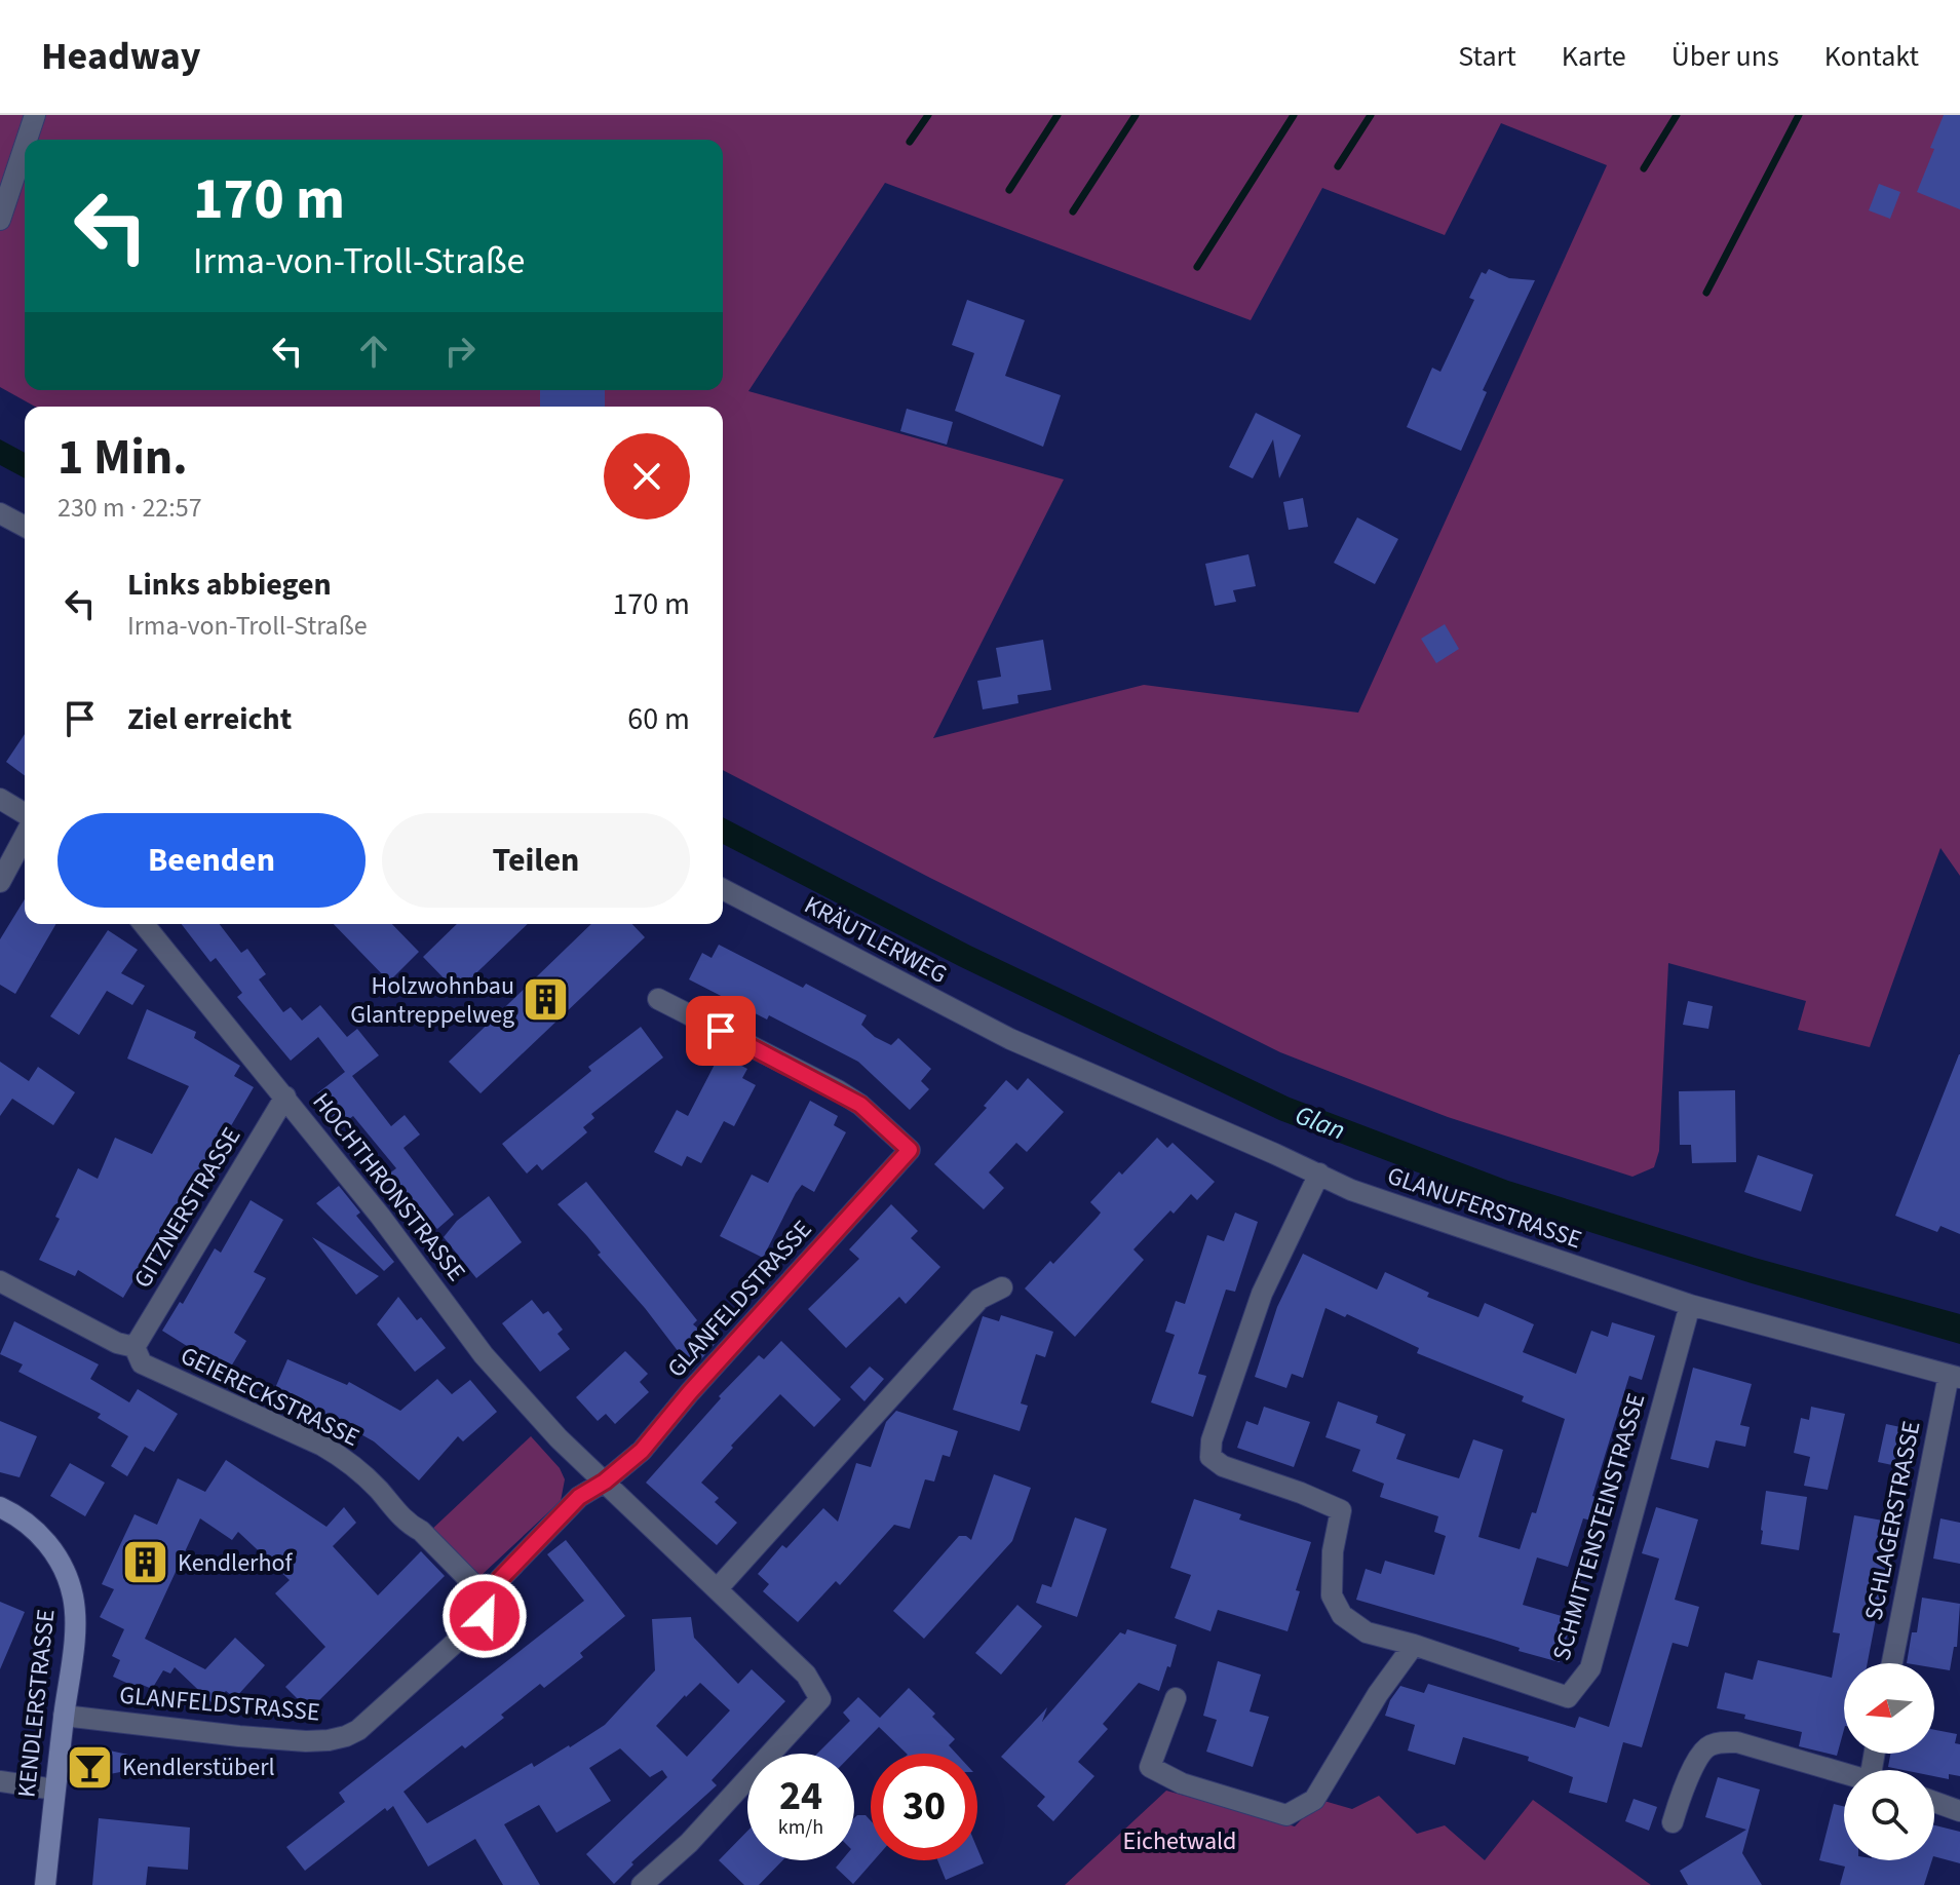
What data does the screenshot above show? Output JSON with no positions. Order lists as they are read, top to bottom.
{
  "streets": {
    "street": [
      "KRÄUTLERWEG",
      "HOCHTHRONSTRASSE",
      "GITZNERSTRASSE",
      "GLANUFERSTRASSE",
      "GLANFELDSTRASSE",
      "GEIERECKSTRASSE",
      "SCHLAGERSTRASSE",
      "SCHMITTENSTEINSTRASSE",
      "KENDLERSTRASSE"
    ]
  },
  "crossings": [
    ["KRÄUTLERWEG", "GLANUFERSTRASSE"],
    ["HOCHTHRONSTRASSE", "GITZNERSTRASSE"],
    ["HOCHTHRONSTRASSE", "GLANFELDSTRASSE"],
    ["GITZNERSTRASSE", "GEIERECKSTRASSE"],
    ["GLANUFERSTRASSE", "SCHLAGERSTRASSE"],
    ["GLANUFERSTRASSE", "SCHMITTENSTEINSTRASSE"],
    ["GLANFELDSTRASSE", "GEIERECKSTRASSE"],
    ["GLANFELDSTRASSE", "KENDLERSTRASSE"]
  ],
  "water": ["Glan"],
  "parks": ["Eichetwald"],
  "places": {
    "building": ["Holzwohnbau Glantreppelweg", "Kendlerhof"],
    "bar": ["Kendlerstüberl"]
  },
  "north": "left",
  "page": {
    "header": "Headway",
    "nav": [
      "Start",
      "Karte",
      "Über uns",
      "Kontakt"
    ],
    "turn": ["170 m", "Irma-von-Troll-Straße"],
    "heading": ["1 Min.", "230 m · 22:57"],
    "list": [
      {
        "name": "Links abbiegen",
        "note": "Irma-von-Troll-Straße",
        "value": "170 m"
      },
      {
        "name": "Ziel erreicht",
        "value": "60 m"
      }
    ],
    "buttons": ["Beenden", "Teilen"],
    "speed": "24 km/h",
    "limit": "30"
  }
}
